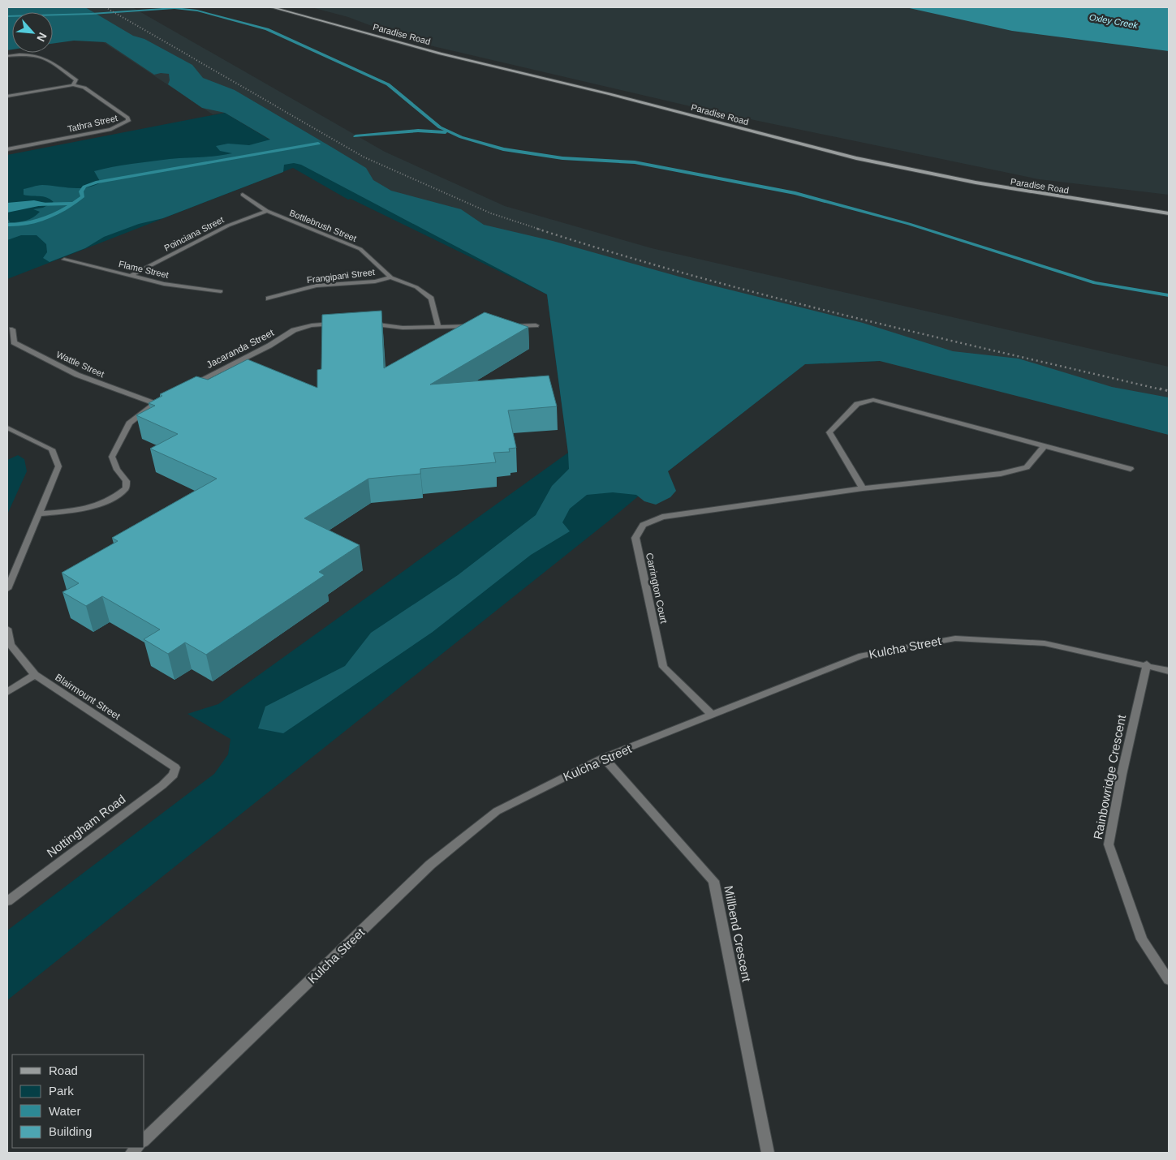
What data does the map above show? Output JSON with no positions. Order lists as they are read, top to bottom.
{
  "streets": {
    "street": [
      "Paradise Road",
      "Tathra Street",
      "Bottlebrush Street",
      "Poinciana Street",
      "Flame Street",
      "Frangipani Street",
      "Jacaranda Street",
      "Wattle Street",
      "Carrington Court",
      "Kulcha Street",
      "Blairmount Street",
      "Rainbowridge Crescent",
      "Nottingham Road",
      "Millbend Crescent"
    ]
  },
  "crossings": [
    ["Bottlebrush Street", "Poinciana Street"],
    ["Bottlebrush Street", "Frangipani Street"],
    ["Poinciana Street", "Flame Street"],
    ["Carrington Court", "Kulcha Street"],
    ["Kulcha Street", "Rainbowridge Crescent"],
    ["Kulcha Street", "Millbend Crescent"],
    ["Blairmount Street", "Nottingham Road"]
  ],
  "water": ["Oxley Creek"],
  "legend": [
    "Road",
    "Park",
    "Water",
    "Building"
  ],
  "north": "bottom right"
}
